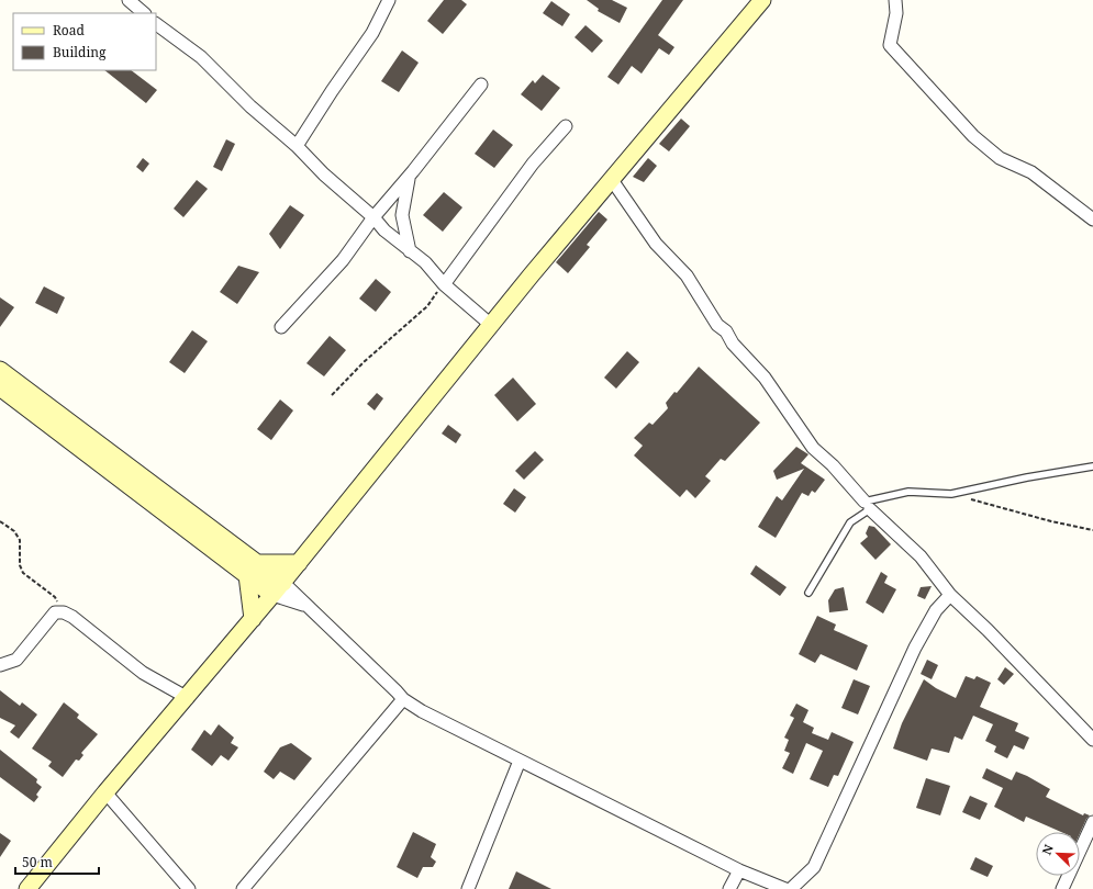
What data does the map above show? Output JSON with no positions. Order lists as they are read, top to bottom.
{
  "legend": ["Road", "Building"],
  "scale_bar": "50 m",
  "north": "top left"
}
